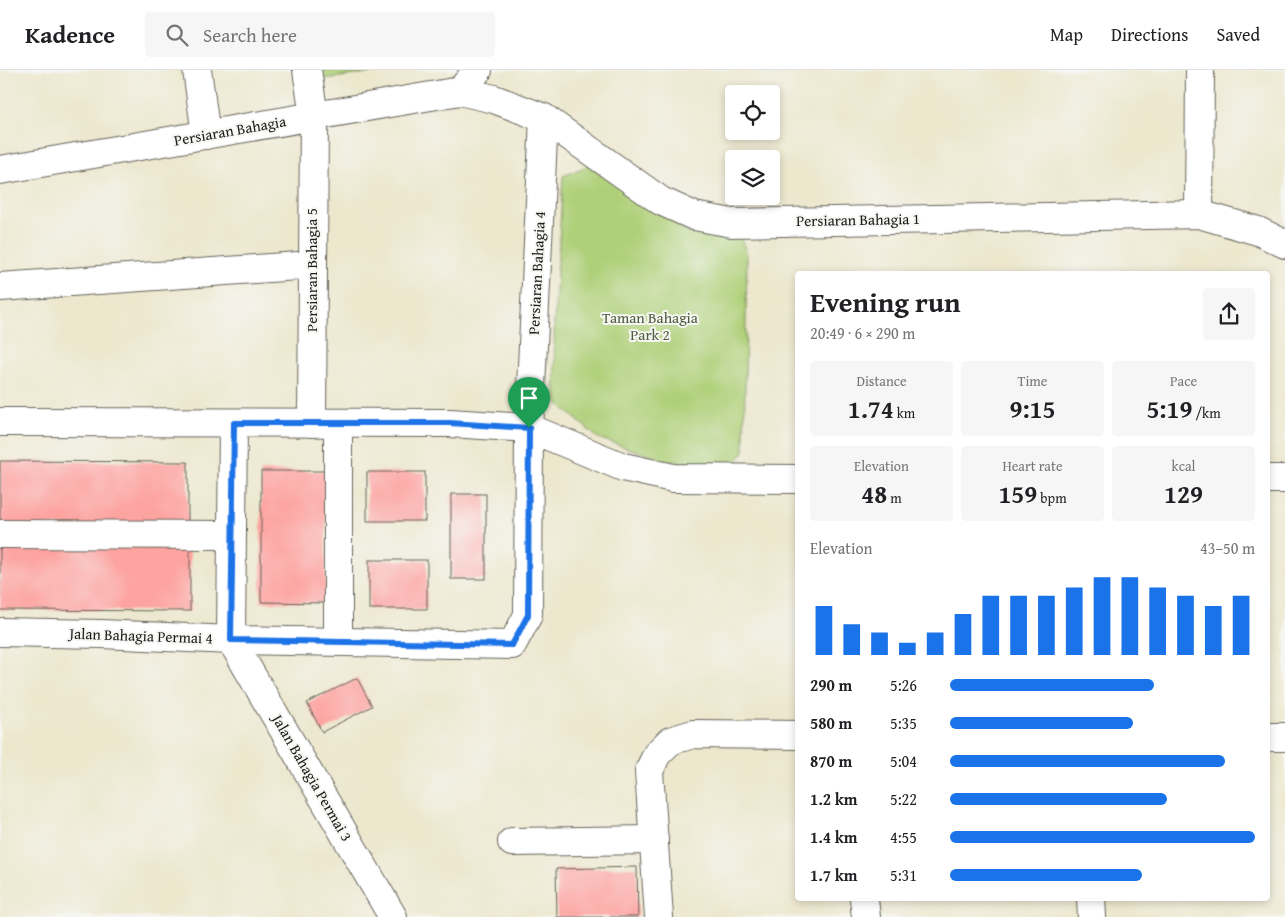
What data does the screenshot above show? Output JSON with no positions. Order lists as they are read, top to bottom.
{
  "streets": {
    "street": [
      "Persiaran Bahagia",
      "Persiaran Bahagia 1",
      "Persiaran Bahagia 5",
      "Persiaran Bahagia 4",
      "Jalan Bahagia Permai 4",
      "Jalan Bahagia Permai 3"
    ]
  },
  "crossings": [
    ["Persiaran Bahagia", "Persiaran Bahagia 1"],
    ["Persiaran Bahagia", "Persiaran Bahagia 5"],
    ["Persiaran Bahagia 1", "Persiaran Bahagia 4"],
    ["Persiaran Bahagia 4", "Jalan Bahagia Permai 4"],
    ["Jalan Bahagia Permai 4", "Jalan Bahagia Permai 3"]
  ],
  "parks": ["Taman Bahagia Park 2"],
  "page": {
    "header": "Kadence",
    "search": "Search here",
    "nav": ["Map", "Directions", "Saved"],
    "heading": ["Evening run", "20:49 · 6 × 290 m"],
    "stats": [
      ["Distance", "1.74 km"],
      ["Time", "9:15"],
      ["Pace", "5:19 /km"],
      ["Elevation", "48 m"],
      ["Heart rate", "159 bpm"],
      ["kcal", "129"]
    ],
    "chart": ["Elevation", "43–50 m"],
    "list": [
      {
        "name": "290 m",
        "note": "5:26"
      },
      {
        "name": "580 m",
        "note": "5:35"
      },
      {
        "name": "870 m",
        "note": "5:04"
      },
      {
        "name": "1.2 km",
        "note": "5:22"
      },
      {
        "name": "1.4 km",
        "note": "4:55"
      },
      {
        "name": "1.7 km",
        "note": "5:31"
      }
    ]
  }
}
